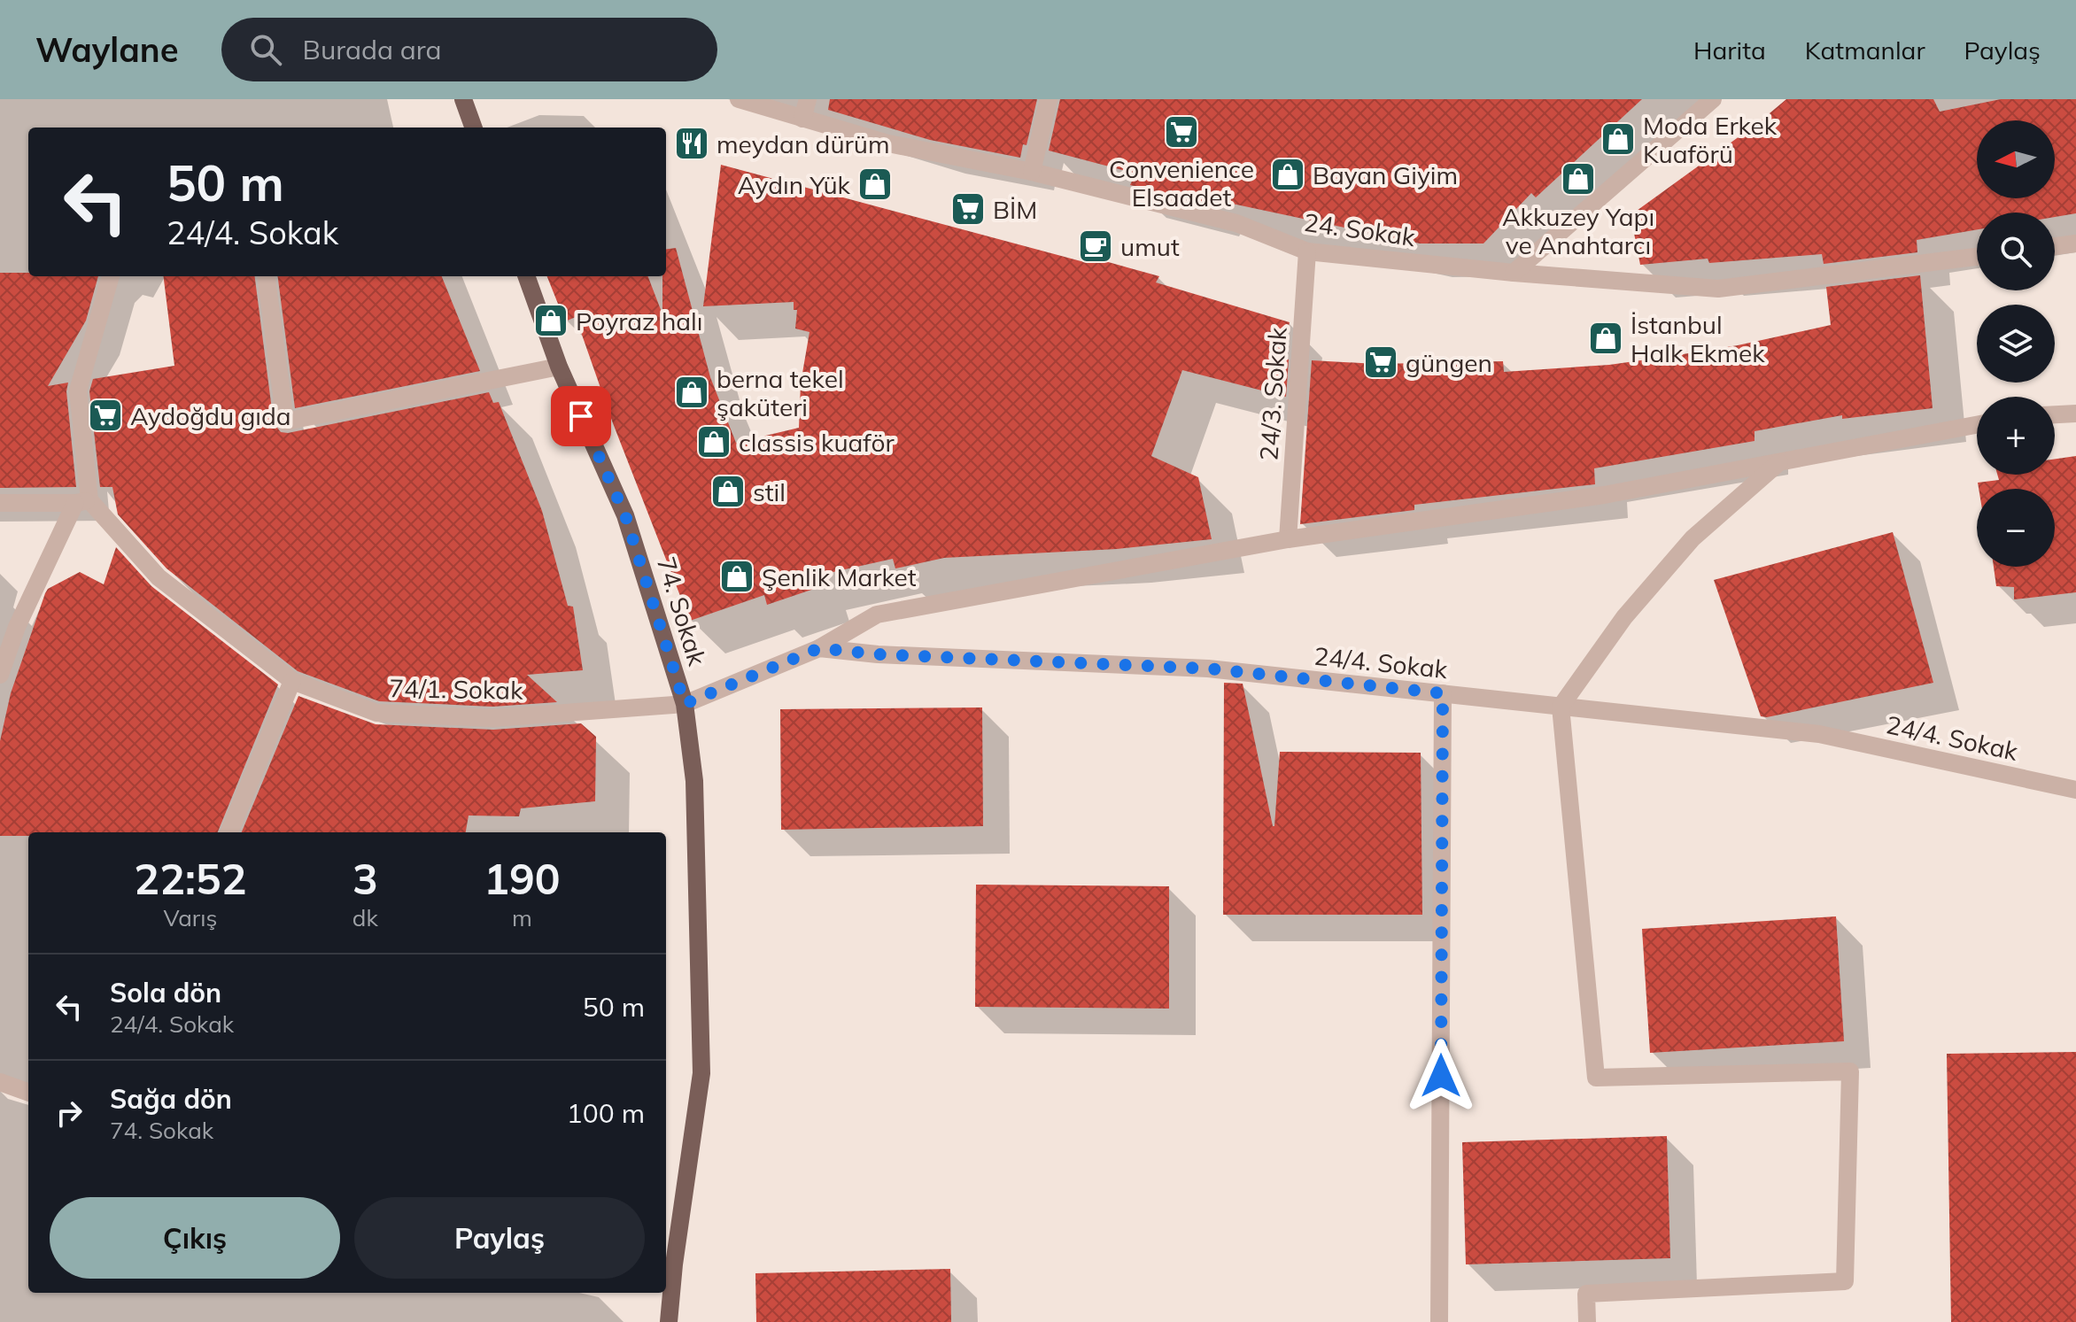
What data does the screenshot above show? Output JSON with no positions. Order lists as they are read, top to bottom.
{
  "streets": {
    "main road": ["74. Sokak"],
    "street": [
      "24. Sokak",
      "24/3. Sokak",
      "24/4. Sokak",
      "74/1. Sokak"
    ]
  },
  "crossings": [
    ["24. Sokak", "24/3. Sokak"],
    ["74. Sokak", "24/4. Sokak"],
    ["74. Sokak", "74/1. Sokak"],
    ["24/4. Sokak", "74/1. Sokak"]
  ],
  "places": {
    "supermarket": [
      "Convenience Elsaadet",
      "BİM",
      "güngen",
      "Aydoğdu gıda"
    ],
    "shop": [
      "Moda Erkek Kuaförü",
      "Bayan Giyim",
      "Akkuzey Yapı ve Anahtarcı",
      "Aydın Yük",
      "Poyraz halı",
      "İstanbul Halk Ekmek",
      "berna tekel şaküteri",
      "classis kuaför",
      "stil",
      "Şenlik Market"
    ],
    "restaurant": ["meydan dürüm"],
    "cafe": ["umut"]
  },
  "north": "left",
  "page": {
    "header": "Waylane",
    "search": "Burada ara",
    "nav": ["Harita", "Katmanlar", "Paylaş"],
    "map_buttons": ["+", "−"],
    "turn": ["50 m", "24/4. Sokak"],
    "eta": [
      "22:52",
      "Varış",
      "3",
      "dk",
      "190",
      "m"
    ],
    "list": [
      {
        "name": "Sola dön",
        "note": "24/4. Sokak",
        "value": "50 m"
      },
      {
        "name": "Sağa dön",
        "note": "74. Sokak",
        "value": "100 m"
      }
    ],
    "buttons": ["Çıkış", "Paylaş"]
  }
}
